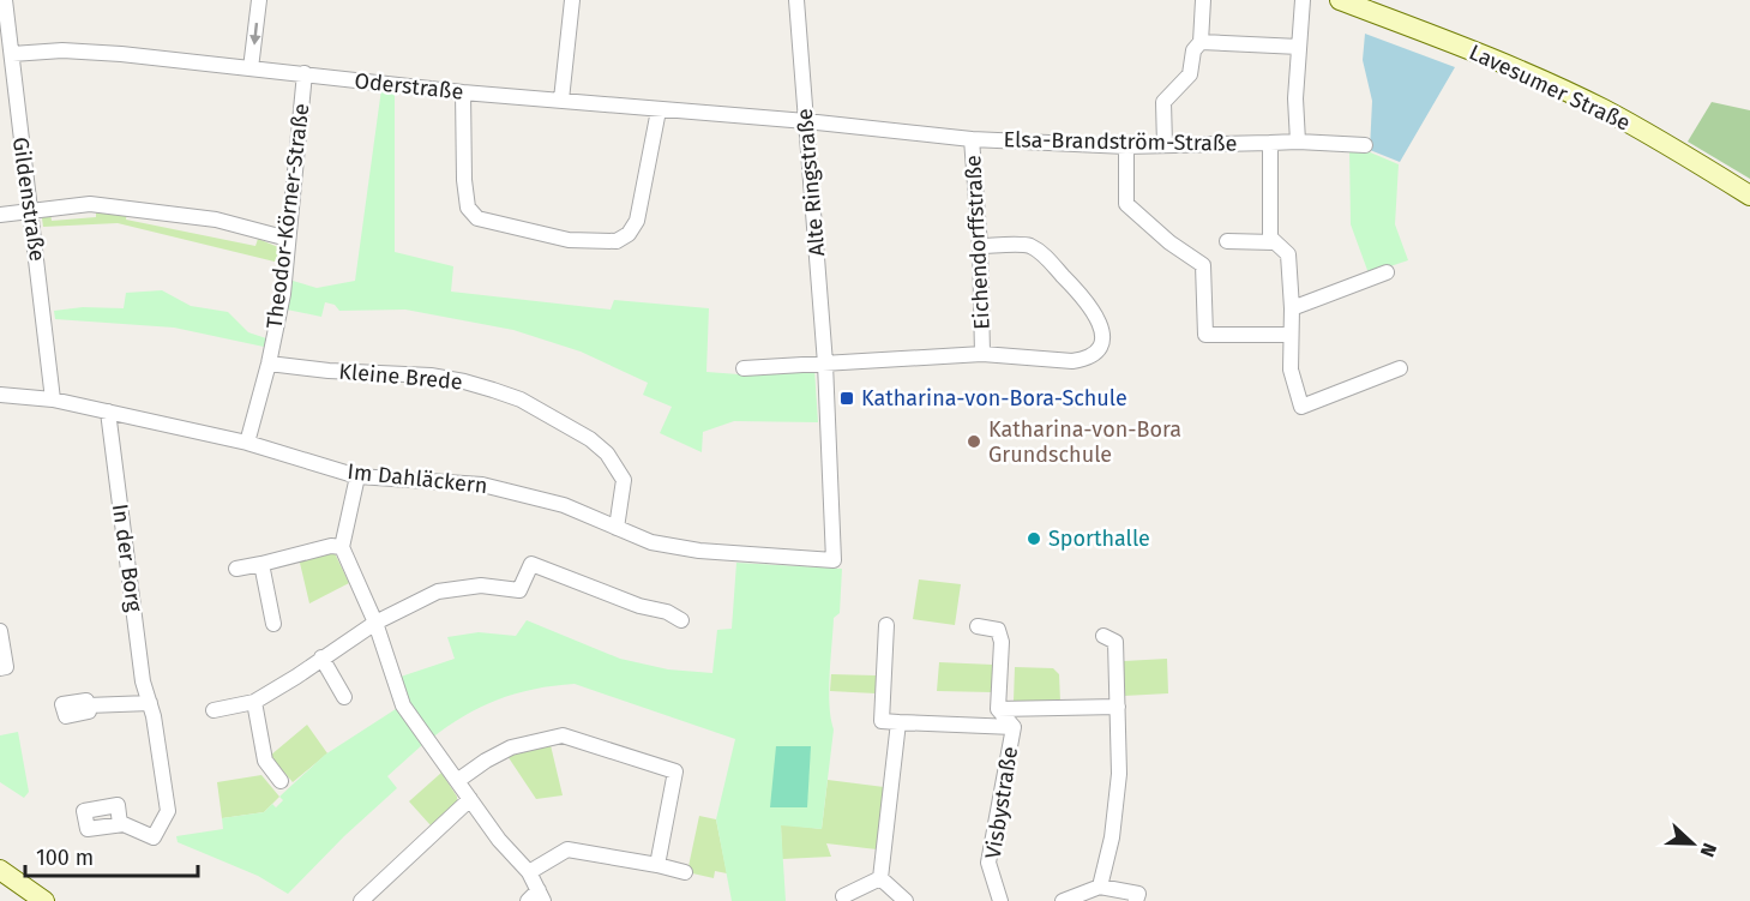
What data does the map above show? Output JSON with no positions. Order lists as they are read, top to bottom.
{
  "streets": {
    "street": [
      "Oderstraße",
      "Lavesumer Straße",
      "Elsa-Brandström-Straße",
      "Alte Ringstraße",
      "Gildenstraße",
      "Theodor-Körner-Straße",
      "Eichendorffstraße",
      "Kleine Brede",
      "Im Dahläckern",
      "In der Borg",
      "Visbystraße"
    ]
  },
  "crossings": [
    ["Oderstraße", "Alte Ringstraße"],
    ["Oderstraße", "Gildenstraße"],
    ["Oderstraße", "Theodor-Körner-Straße"],
    ["Oderstraße", "Eichendorffstraße"],
    ["Elsa-Brandström-Straße", "Eichendorffstraße"],
    ["Alte Ringstraße", "Eichendorffstraße"],
    ["Alte Ringstraße", "Im Dahläckern"],
    ["Gildenstraße", "Im Dahläckern"],
    ["Theodor-Körner-Straße", "Kleine Brede"],
    ["Theodor-Körner-Straße", "Im Dahläckern"],
    ["Kleine Brede", "Im Dahläckern"],
    ["Im Dahläckern", "In der Borg"]
  ],
  "places": {
    "transit": ["Katharina-von-Bora-Schule"],
    "other": ["Katharina-von-Bora Grundschule", "Sporthalle"]
  },
  "scale_bar": "100 m",
  "north": "right"
}
